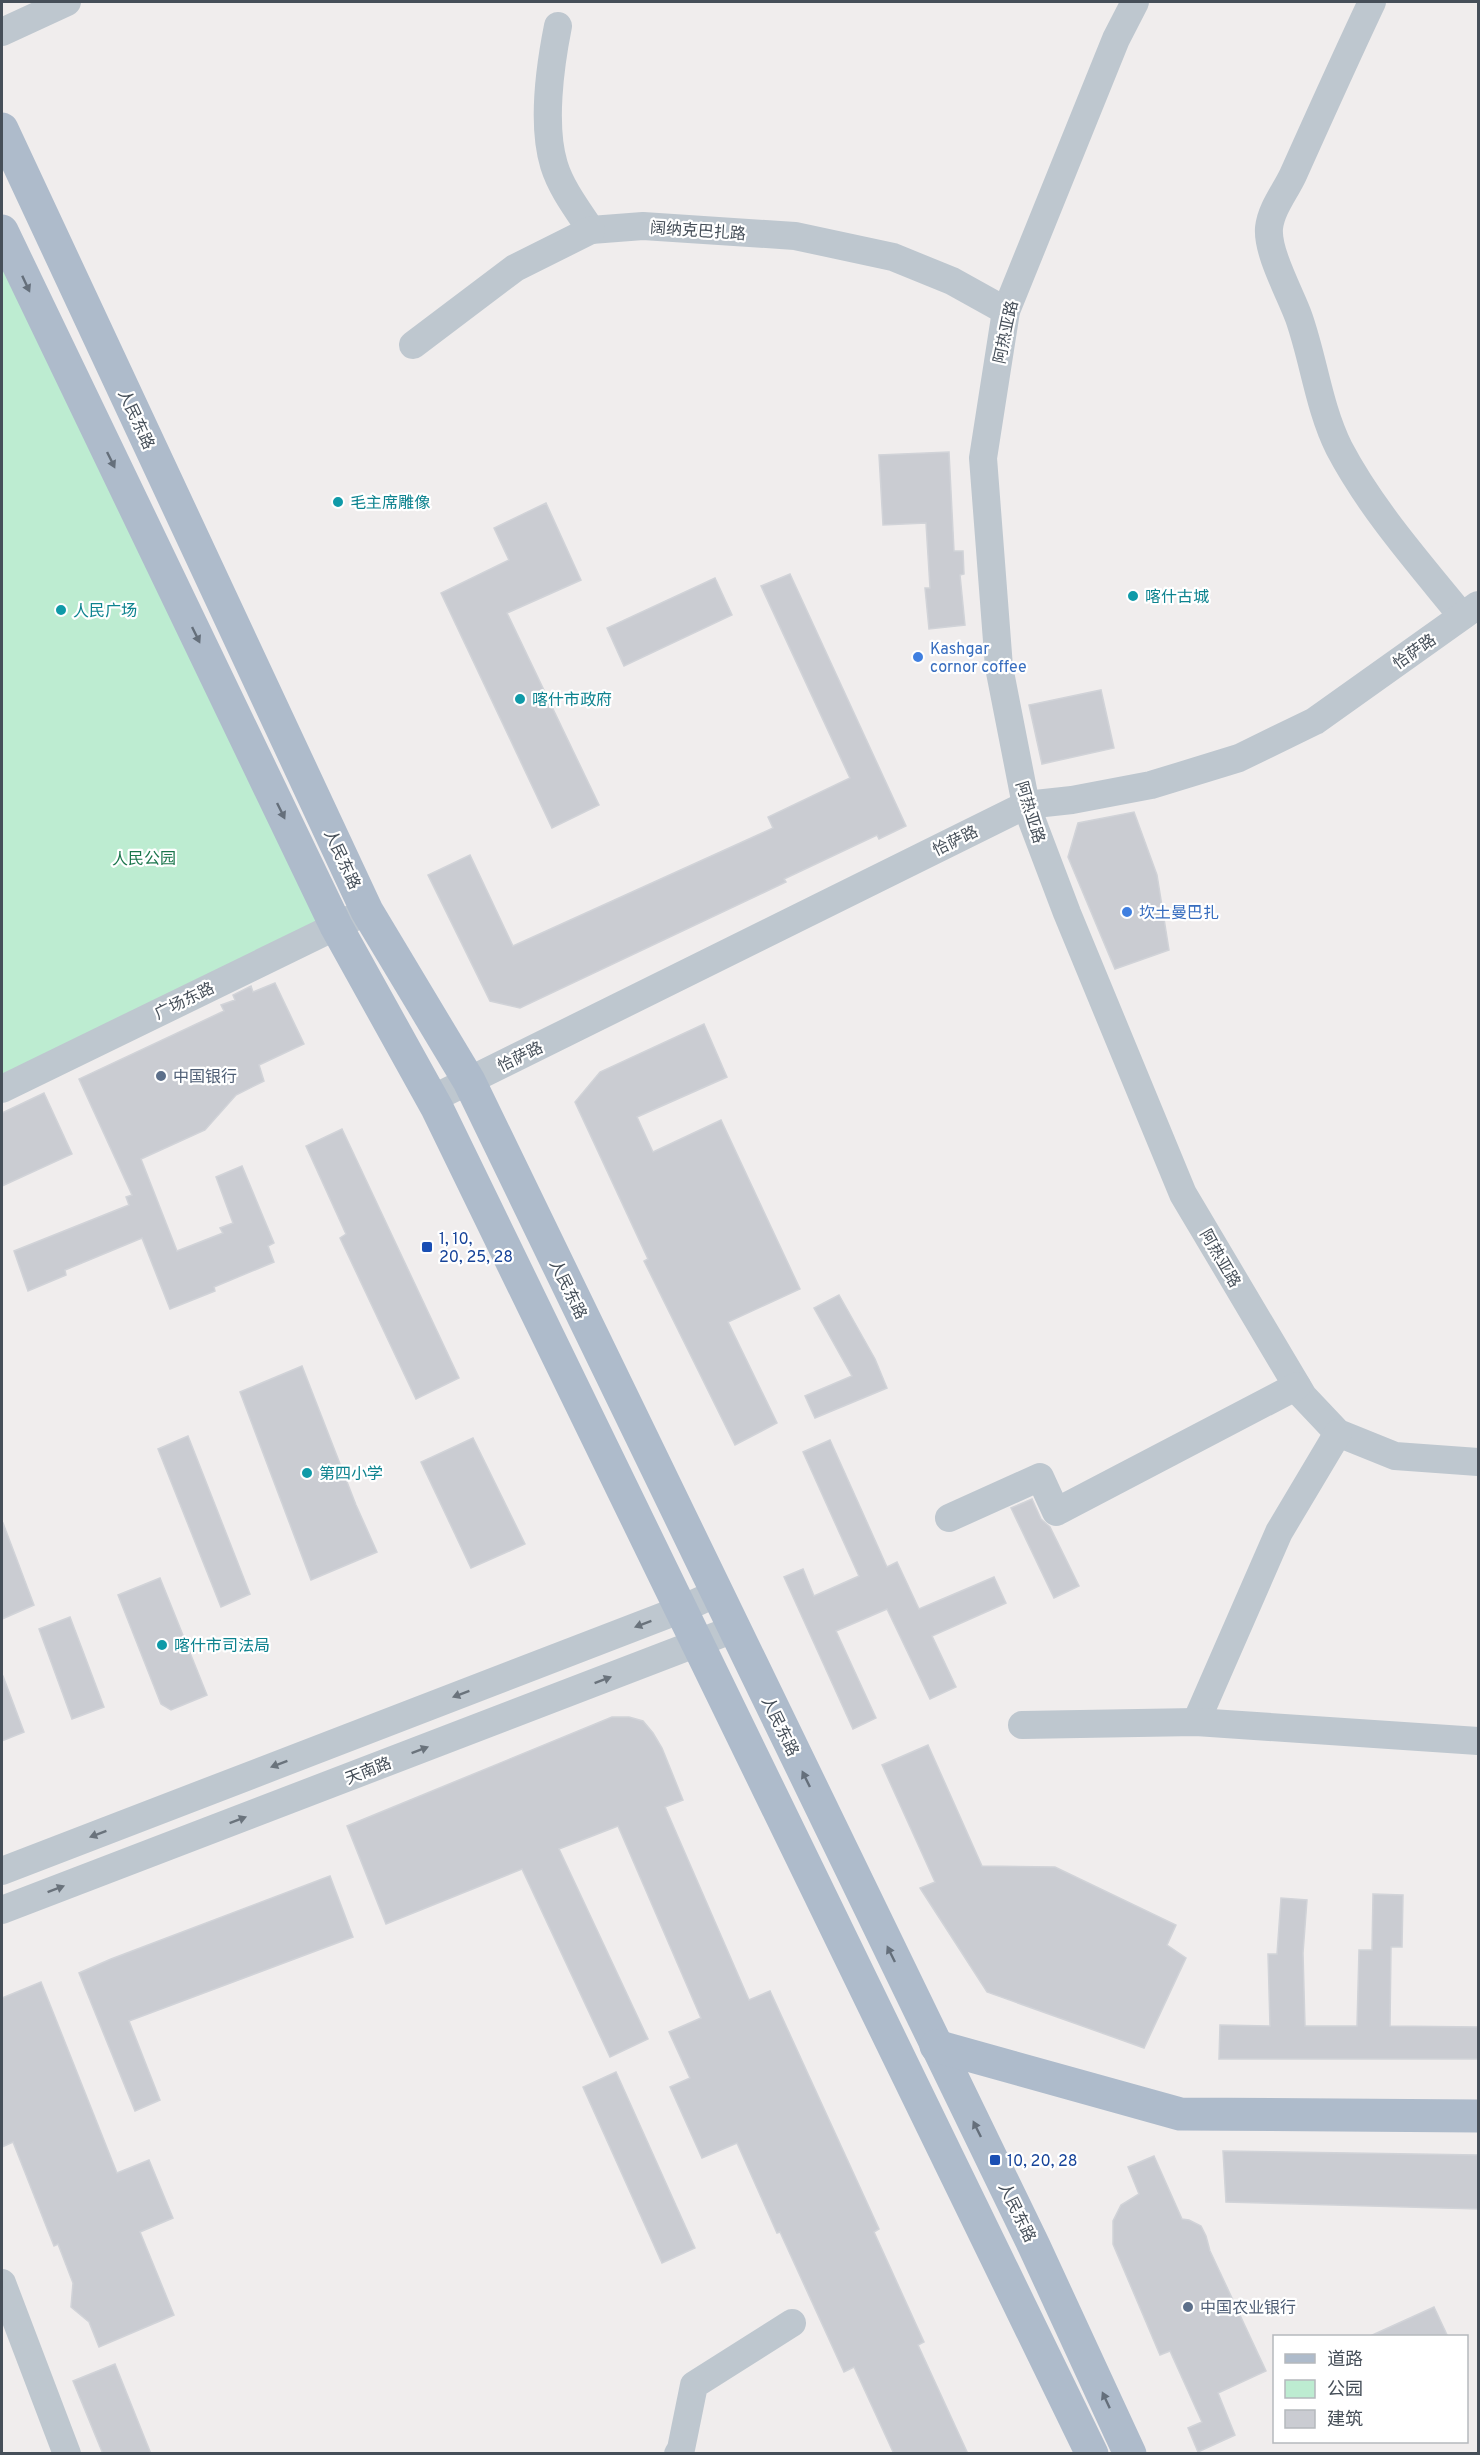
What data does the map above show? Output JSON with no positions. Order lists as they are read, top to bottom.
{
  "streets": {
    "main road": ["人民东路"],
    "street": [
      "阔纳克巴扎路",
      "阿热亚路",
      "恰萨路",
      "广场东路",
      "天南路"
    ]
  },
  "crossings": [
    ["阔纳克巴扎路", "阿热亚路"],
    ["阿热亚路", "恰萨路"],
    ["人民东路", "恰萨路"],
    ["人民东路", "广场东路"],
    ["人民东路", "天南路"]
  ],
  "parks": ["人民公园"],
  "places": {
    "other": [
      "毛主席雕像",
      "喀什古城",
      "人民广场",
      "Kashgar cornor coffee",
      "喀什市政府",
      "坎土曼巴扎",
      "中国银行",
      "第四小学",
      "喀什市司法局",
      "中国农业银行"
    ],
    "transit": ["1, 10, 20, 25, 28", "10, 20, 28"]
  },
  "legend": ["道路", "公园", "建筑"]
}
